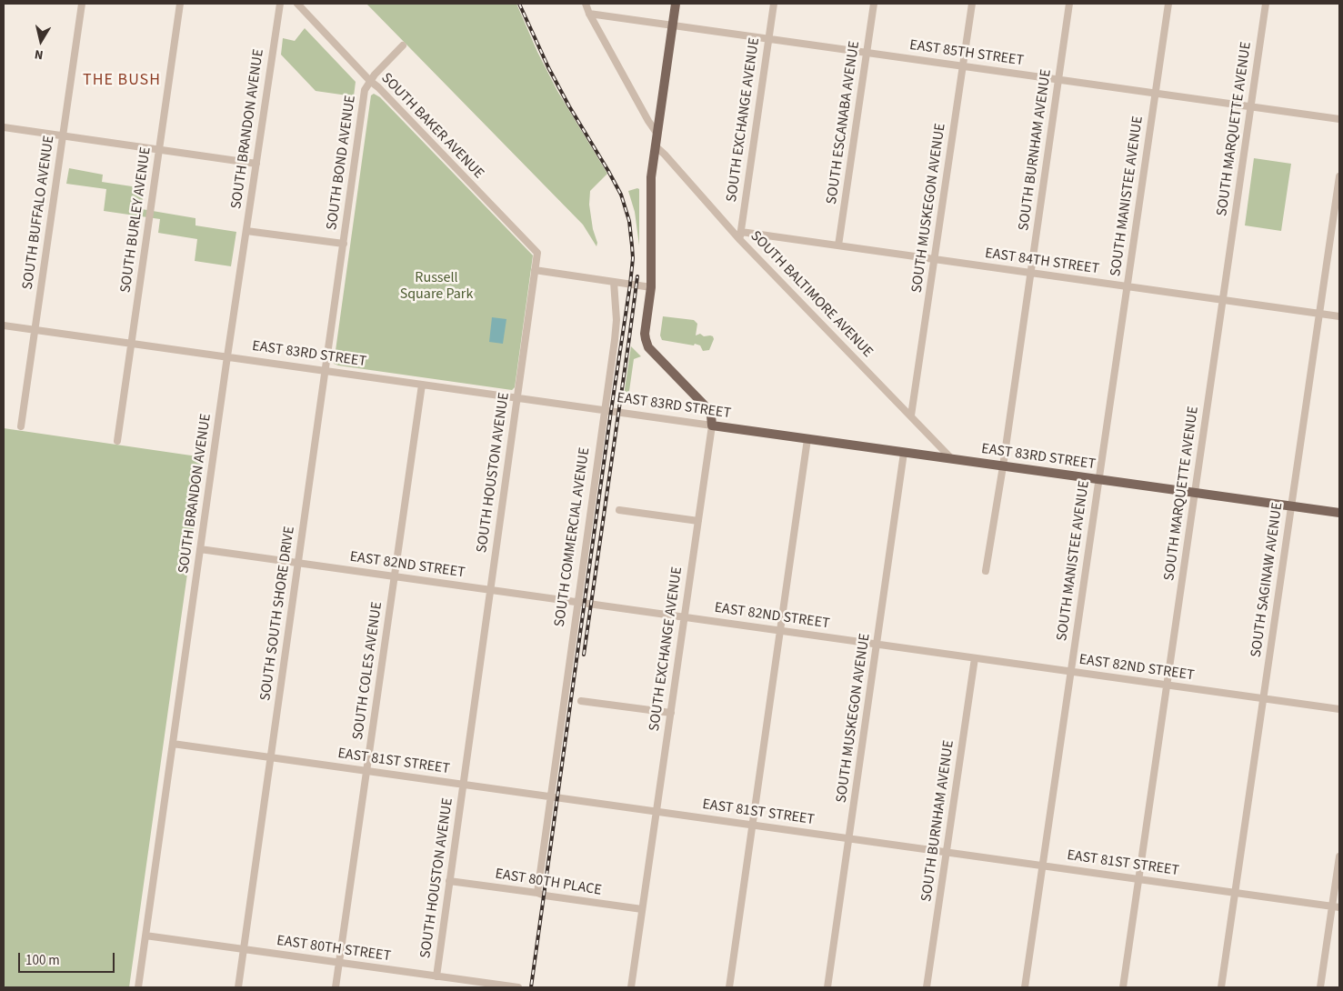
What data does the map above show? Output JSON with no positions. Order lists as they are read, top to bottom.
{
  "streets": {
    "main road": ["SOUTH EXCHANGE AVENUE", "EAST 83RD STREET"],
    "street": [
      "EAST 85TH STREET",
      "SOUTH ESCANABA AVENUE",
      "SOUTH BAKER AVENUE",
      "SOUTH BRANDON AVENUE",
      "SOUTH MARQUETTE AVENUE",
      "SOUTH BURNHAM AVENUE",
      "SOUTH BOND AVENUE",
      "SOUTH MANISTEE AVENUE",
      "SOUTH MUSKEGON AVENUE",
      "SOUTH BUFFALO AVENUE",
      "SOUTH BURLEY AVENUE",
      "EAST 84TH STREET",
      "SOUTH BALTIMORE AVENUE",
      "SOUTH HOUSTON AVENUE",
      "SOUTH COMMERCIAL AVENUE",
      "EAST 82ND STREET",
      "SOUTH SAGINAW AVENUE",
      "SOUTH SOUTH SHORE DRIVE",
      "SOUTH COLES AVENUE",
      "EAST 81ST STREET",
      "EAST 80TH PLACE",
      "EAST 80TH STREET"
    ]
  },
  "crossings": [
    ["EAST 85TH STREET", "SOUTH EXCHANGE AVENUE"],
    ["EAST 85TH STREET", "SOUTH ESCANABA AVENUE"],
    ["EAST 85TH STREET", "SOUTH MARQUETTE AVENUE"],
    ["EAST 85TH STREET", "SOUTH BURNHAM AVENUE"],
    ["EAST 85TH STREET", "SOUTH MANISTEE AVENUE"],
    ["EAST 85TH STREET", "SOUTH MUSKEGON AVENUE"],
    ["SOUTH EXCHANGE AVENUE", "EAST 84TH STREET"],
    ["SOUTH EXCHANGE AVENUE", "SOUTH BALTIMORE AVENUE"],
    ["SOUTH EXCHANGE AVENUE", "EAST 83RD STREET"],
    ["SOUTH EXCHANGE AVENUE", "EAST 82ND STREET"],
    ["SOUTH EXCHANGE AVENUE", "EAST 81ST STREET"],
    ["SOUTH EXCHANGE AVENUE", "EAST 80TH PLACE"],
    ["SOUTH ESCANABA AVENUE", "EAST 84TH STREET"],
    ["SOUTH BAKER AVENUE", "SOUTH BOND AVENUE"],
    ["SOUTH BAKER AVENUE", "SOUTH HOUSTON AVENUE"],
    ["SOUTH BRANDON AVENUE", "EAST 83RD STREET"],
    ["SOUTH BRANDON AVENUE", "EAST 82ND STREET"],
    ["SOUTH BRANDON AVENUE", "EAST 81ST STREET"],
    ["SOUTH BRANDON AVENUE", "EAST 80TH STREET"],
    ["SOUTH MARQUETTE AVENUE", "EAST 84TH STREET"],
    ["SOUTH MARQUETTE AVENUE", "EAST 83RD STREET"],
    ["SOUTH MARQUETTE AVENUE", "EAST 82ND STREET"],
    ["SOUTH MARQUETTE AVENUE", "EAST 81ST STREET"],
    ["SOUTH BURNHAM AVENUE", "EAST 84TH STREET"],
    ["SOUTH BURNHAM AVENUE", "EAST 83RD STREET"],
    ["SOUTH BURNHAM AVENUE", "EAST 82ND STREET"],
    ["SOUTH BURNHAM AVENUE", "EAST 81ST STREET"],
    ["SOUTH BOND AVENUE", "SOUTH SOUTH SHORE DRIVE"],
    ["SOUTH MANISTEE AVENUE", "EAST 84TH STREET"],
    ["SOUTH MANISTEE AVENUE", "EAST 83RD STREET"],
    ["SOUTH MANISTEE AVENUE", "EAST 82ND STREET"],
    ["SOUTH MANISTEE AVENUE", "EAST 81ST STREET"],
    ["SOUTH MUSKEGON AVENUE", "EAST 84TH STREET"],
    ["SOUTH MUSKEGON AVENUE", "SOUTH BALTIMORE AVENUE"],
    ["SOUTH MUSKEGON AVENUE", "EAST 83RD STREET"],
    ["SOUTH MUSKEGON AVENUE", "EAST 82ND STREET"],
    ["SOUTH MUSKEGON AVENUE", "EAST 81ST STREET"],
    ["SOUTH BUFFALO AVENUE", "EAST 83RD STREET"],
    ["SOUTH BURLEY AVENUE", "EAST 83RD STREET"],
    ["EAST 84TH STREET", "SOUTH SAGINAW AVENUE"],
    ["SOUTH BALTIMORE AVENUE", "EAST 83RD STREET"],
    ["EAST 83RD STREET", "SOUTH HOUSTON AVENUE"],
    ["EAST 83RD STREET", "SOUTH COMMERCIAL AVENUE"],
    ["EAST 83RD STREET", "SOUTH SAGINAW AVENUE"],
    ["EAST 83RD STREET", "SOUTH SOUTH SHORE DRIVE"],
    ["EAST 83RD STREET", "SOUTH COLES AVENUE"],
    ["SOUTH HOUSTON AVENUE", "EAST 82ND STREET"],
    ["SOUTH HOUSTON AVENUE", "EAST 81ST STREET"],
    ["SOUTH HOUSTON AVENUE", "EAST 80TH PLACE"],
    ["SOUTH HOUSTON AVENUE", "EAST 80TH STREET"],
    ["SOUTH COMMERCIAL AVENUE", "EAST 82ND STREET"],
    ["SOUTH COMMERCIAL AVENUE", "EAST 81ST STREET"],
    ["SOUTH COMMERCIAL AVENUE", "EAST 80TH PLACE"],
    ["EAST 82ND STREET", "SOUTH SAGINAW AVENUE"],
    ["EAST 82ND STREET", "SOUTH SOUTH SHORE DRIVE"],
    ["EAST 82ND STREET", "SOUTH COLES AVENUE"],
    ["SOUTH SAGINAW AVENUE", "EAST 81ST STREET"],
    ["SOUTH SOUTH SHORE DRIVE", "EAST 81ST STREET"],
    ["SOUTH SOUTH SHORE DRIVE", "EAST 80TH STREET"],
    ["SOUTH COLES AVENUE", "EAST 81ST STREET"],
    ["SOUTH COLES AVENUE", "EAST 80TH STREET"]
  ],
  "districts": ["THE BUSH"],
  "parks": ["Russell Square Park"],
  "scale_bar": "100 m",
  "north": "bottom"
}
